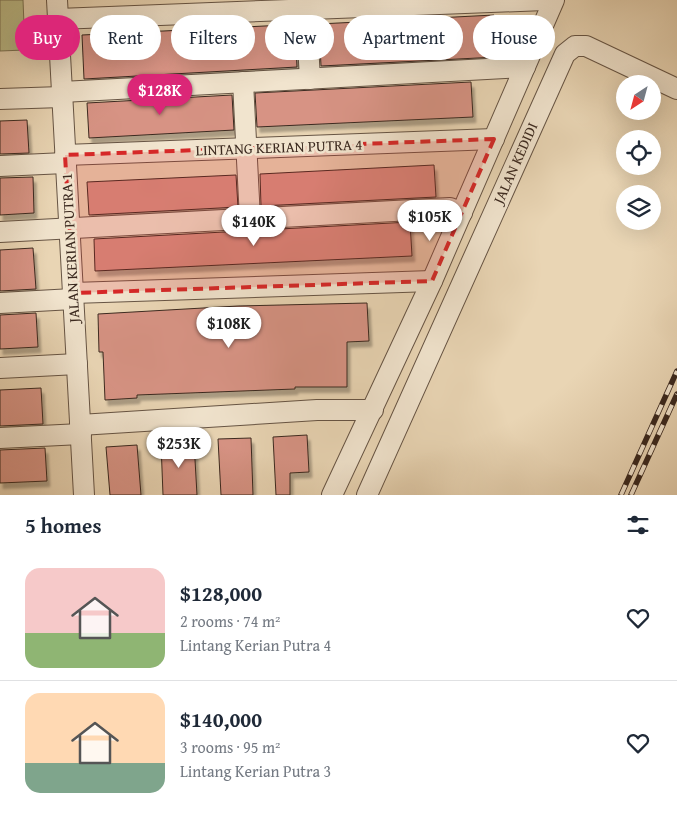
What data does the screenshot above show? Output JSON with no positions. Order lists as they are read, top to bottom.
{
  "streets": {
    "street": ["LINTANG KERIAN PUTRA 4", "JALAN KEDIDI", "JALAN KERIAN PUTRA 1"]
  },
  "crossings": [
    ["LINTANG KERIAN PUTRA 4", "JALAN KERIAN PUTRA 1"]
  ],
  "north": "bottom left",
  "page": {
    "chip": [
      "Buy",
      "Rent",
      "Filters",
      "New",
      "Apartment",
      "House"
    ],
    "price": [
      "$128K",
      "$105K",
      "$140K",
      "$108K",
      "$253K"
    ],
    "heading": "5 homes",
    "list": [
      {
        "name": "$128,000",
        "note": "2 rooms · 74 m² · Lintang Kerian Putra 4"
      },
      {
        "name": "$140,000",
        "note": "3 rooms · 95 m² · Lintang Kerian Putra 3"
      }
    ]
  }
}
